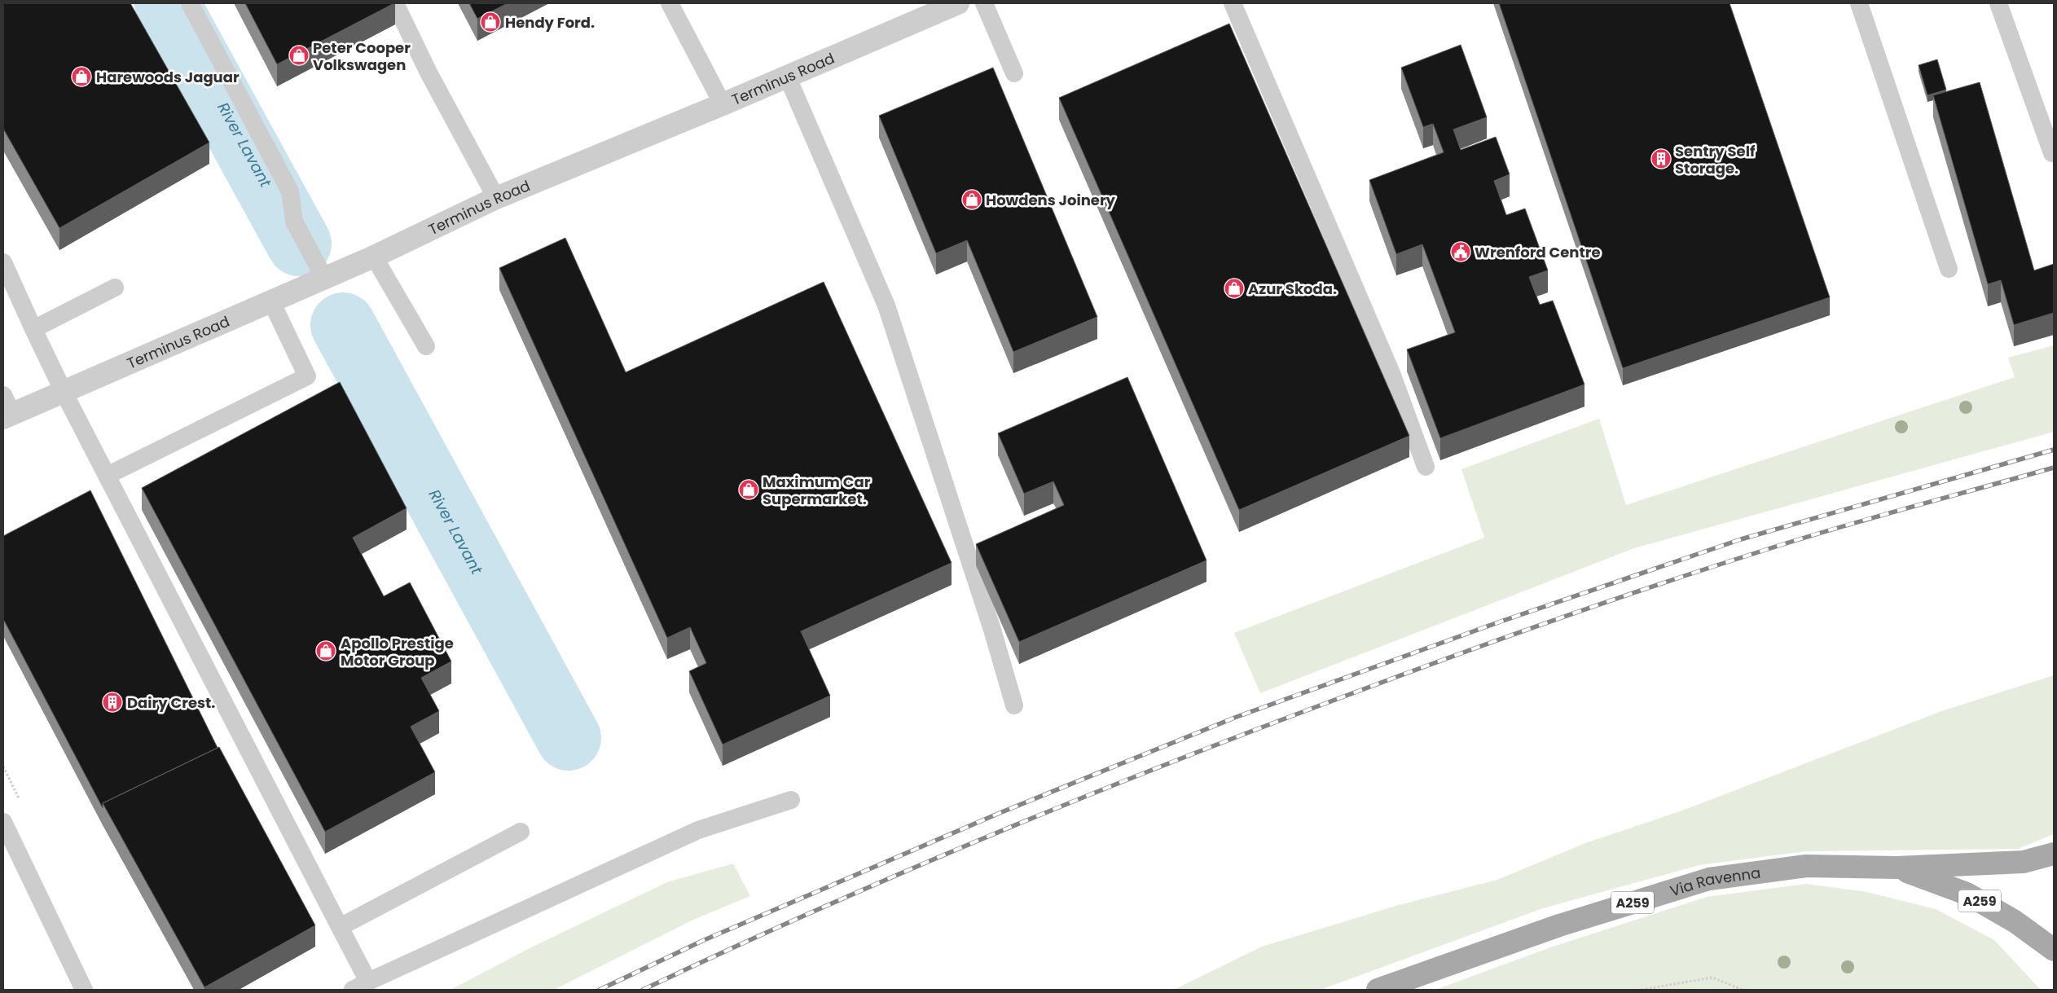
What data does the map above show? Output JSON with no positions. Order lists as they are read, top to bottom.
{
  "streets": {
    "main road": ["Via Ravenna", "A259"],
    "street": ["Terminus Road"]
  },
  "water": ["River Lavant"],
  "places": {
    "shop": [
      "Hendy Ford.",
      "Peter Cooper Volkswagen",
      "Harewoods Jaguar",
      "Howdens Joinery",
      "Azur Skoda.",
      "Maximum Car Supermarket.",
      "Apollo Prestige Motor Group"
    ],
    "building": ["Sentry Self Storage.", "Dairy Crest."],
    "public building": ["Wrenford Centre"]
  }
}
